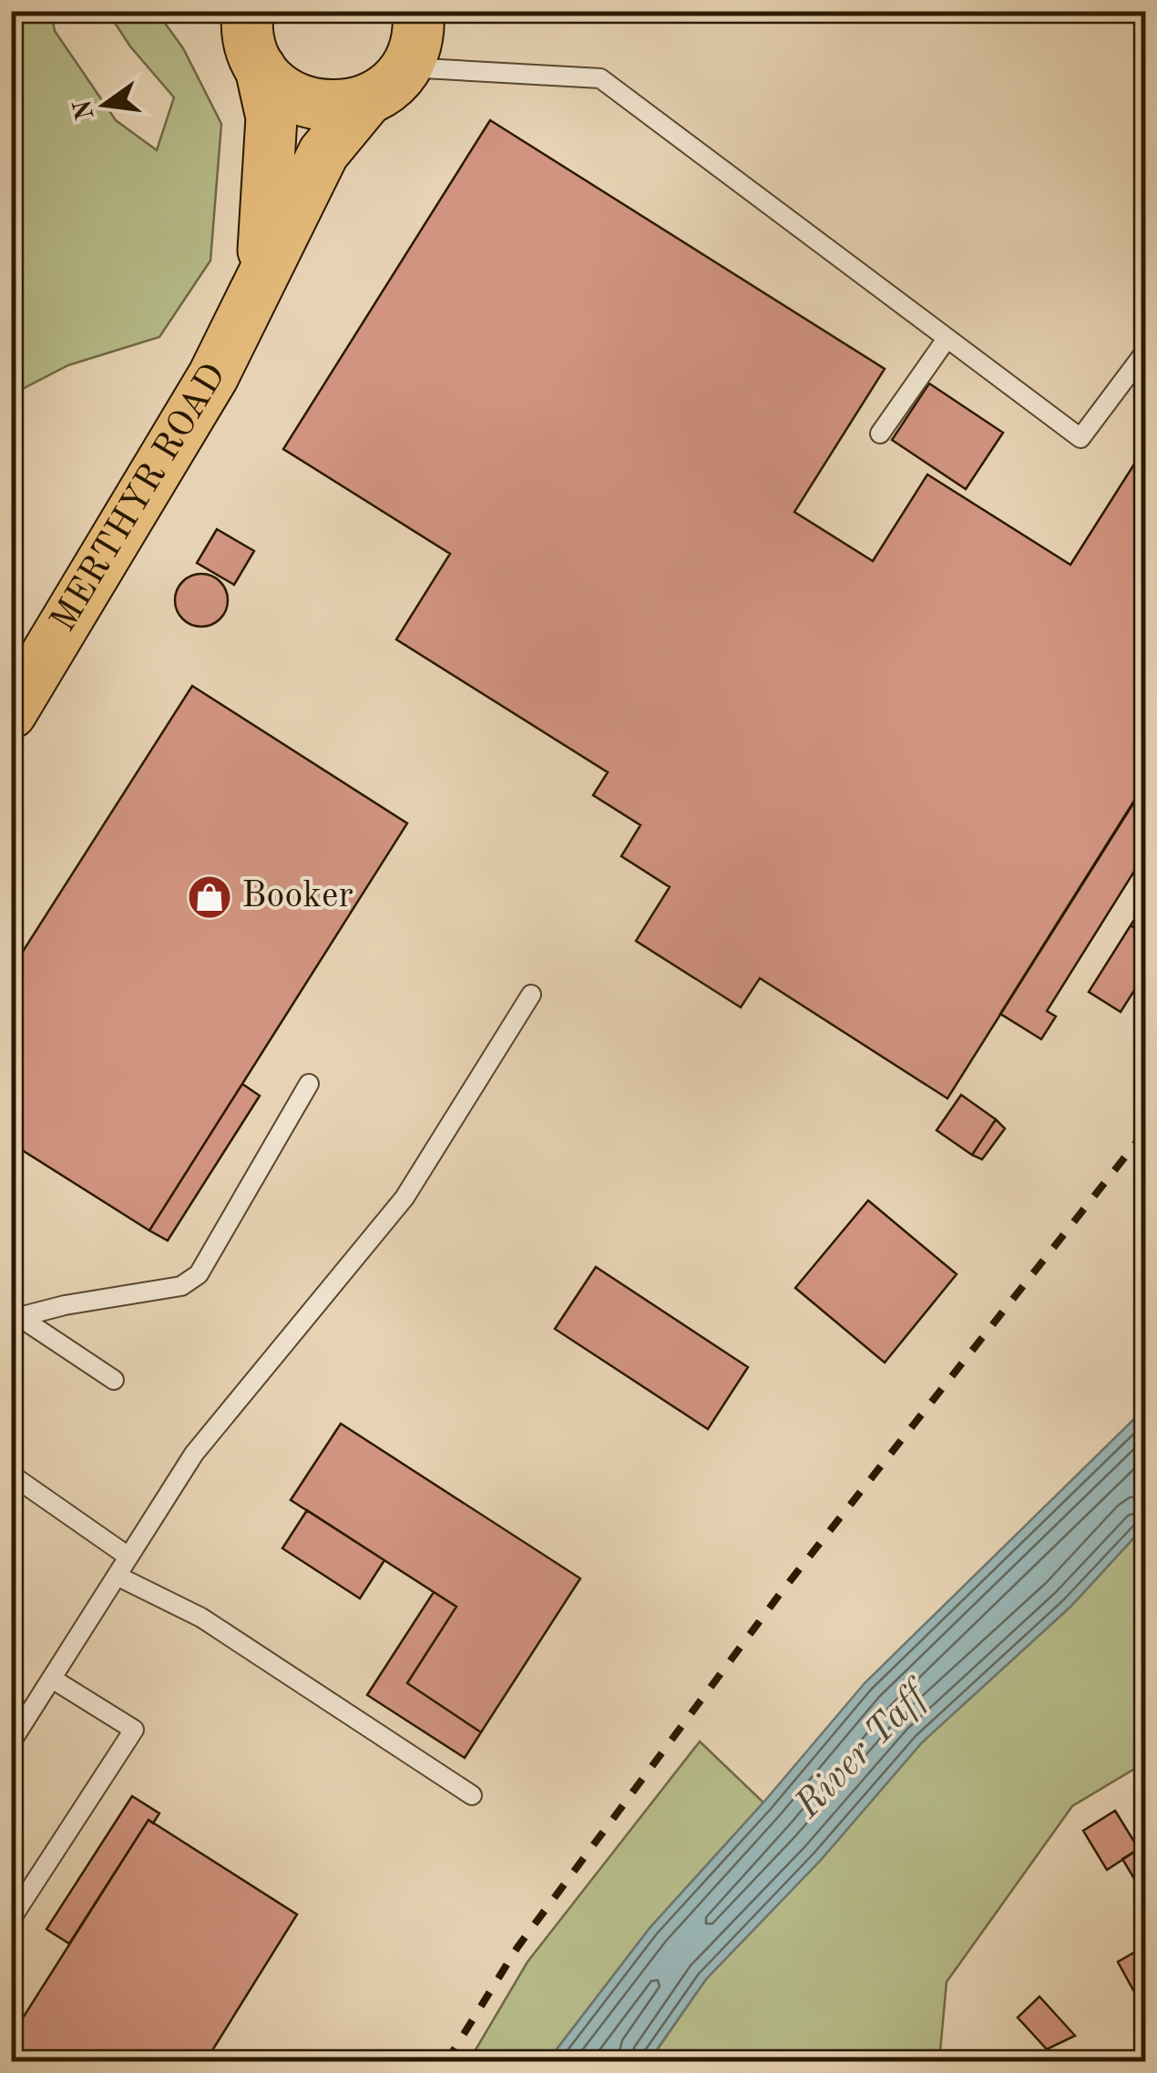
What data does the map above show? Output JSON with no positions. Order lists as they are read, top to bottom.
{
  "streets": {
    "main road": ["MERTHYR ROAD"]
  },
  "water": ["River Taff"],
  "places": {
    "shop": ["Booker"]
  },
  "north": "left"
}
